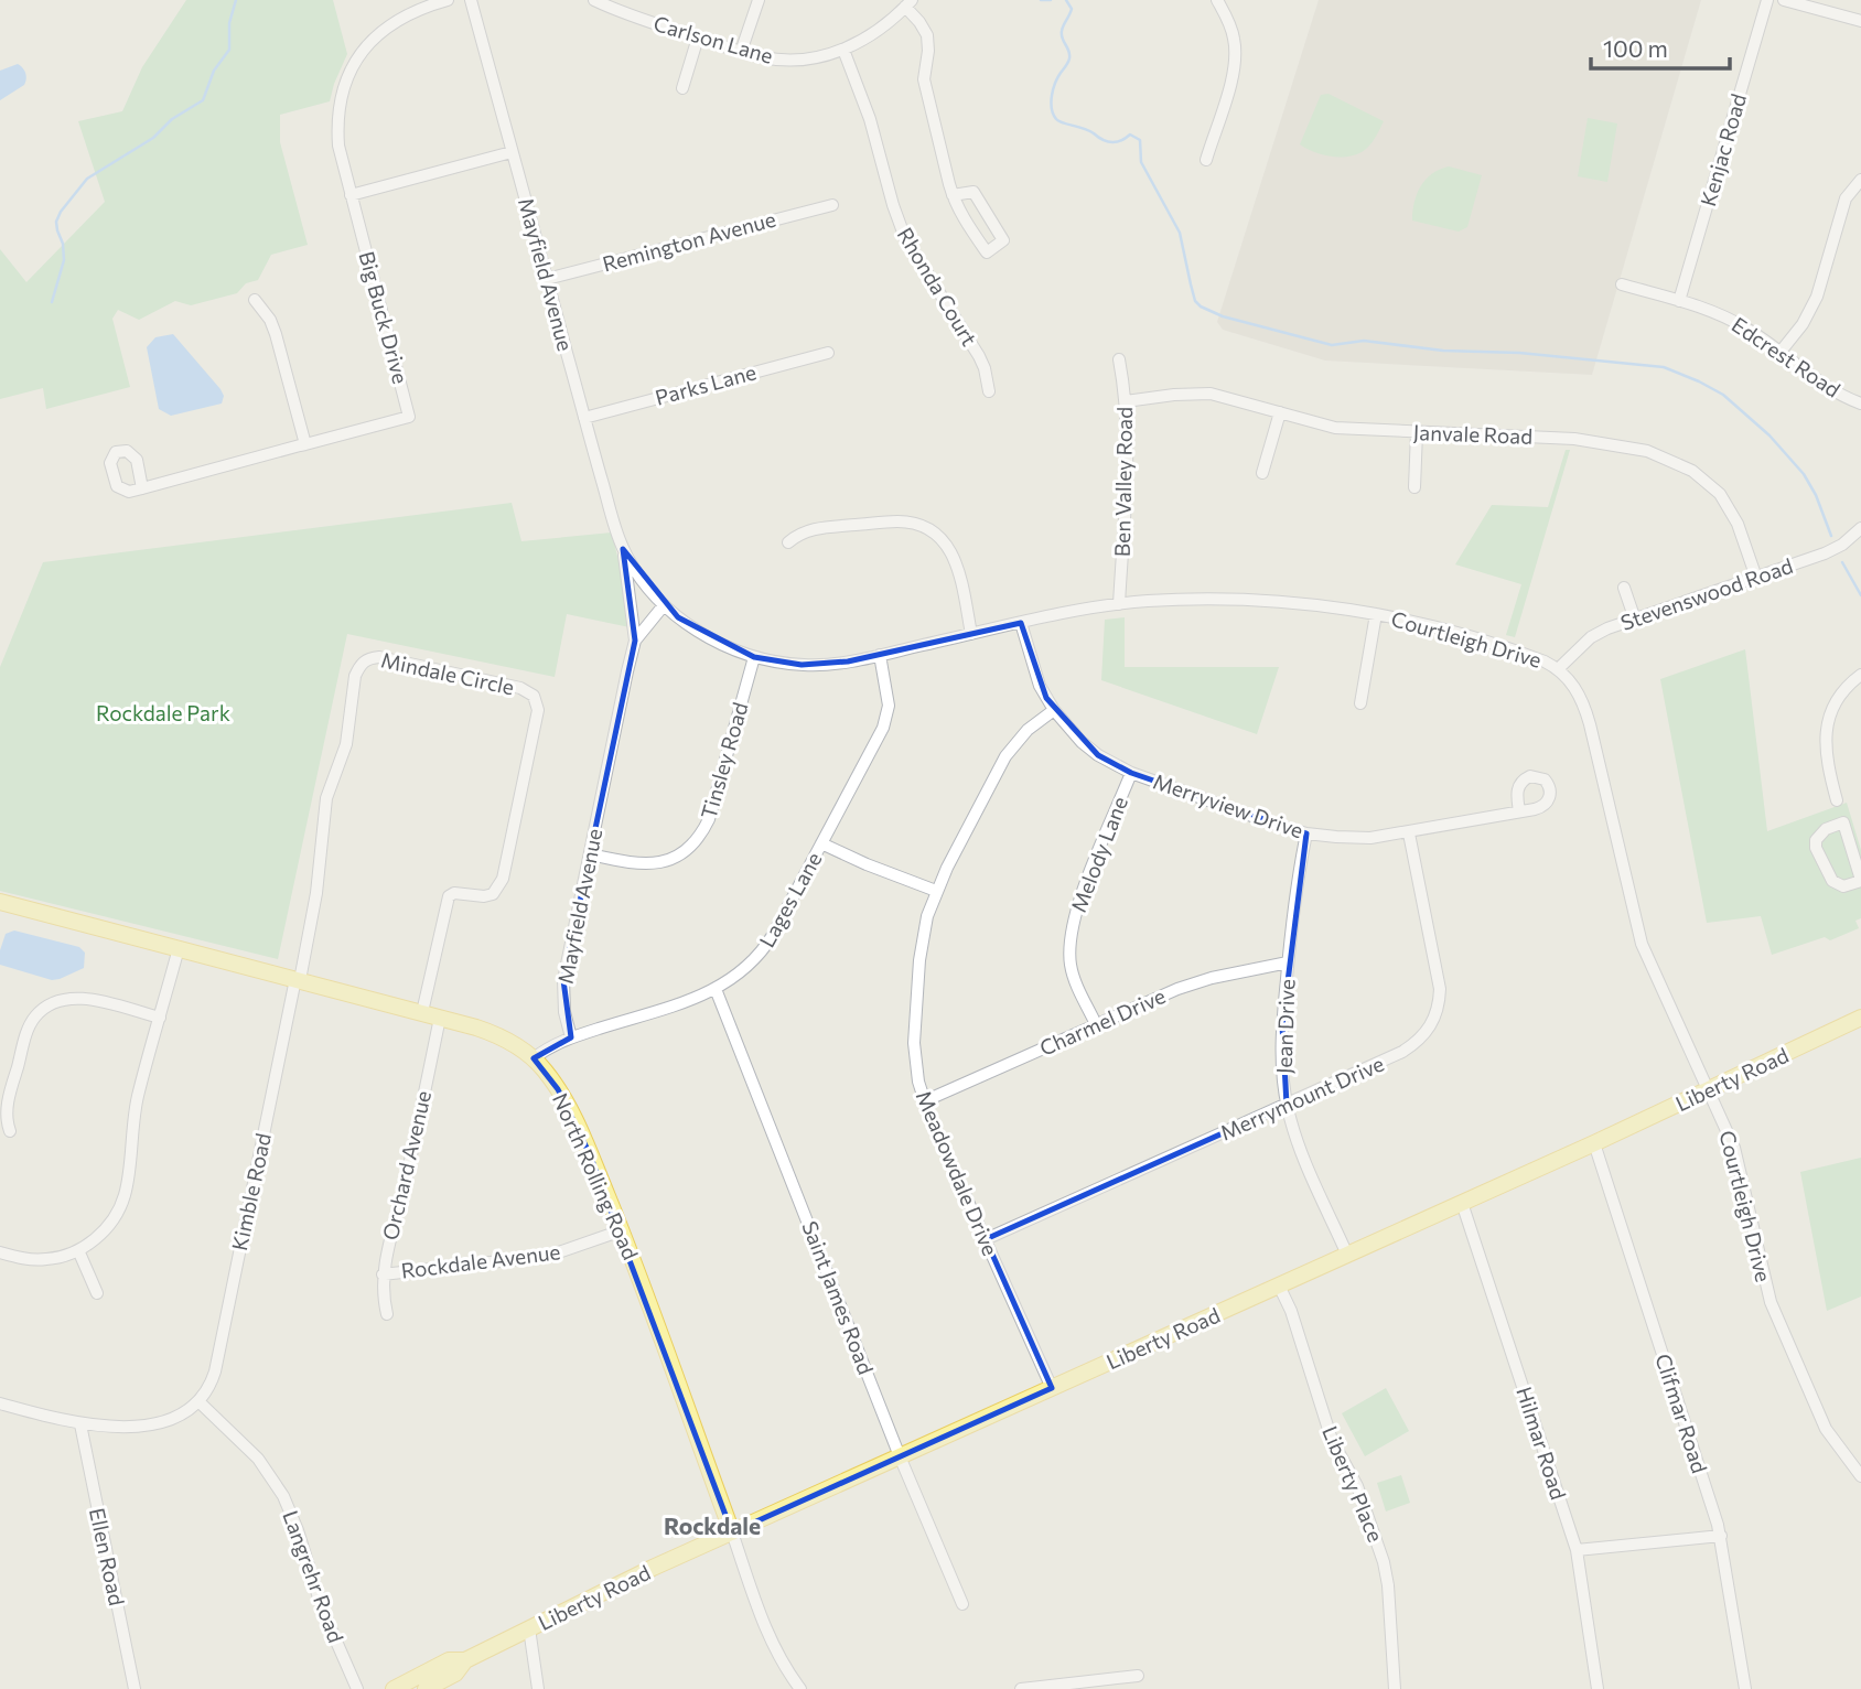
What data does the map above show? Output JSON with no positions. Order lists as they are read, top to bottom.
{
  "streets": {
    "main road": ["Liberty Road", "North Rolling Road"],
    "street": [
      "Carlson Lane",
      "Kenjac Road",
      "Remington Avenue",
      "Mayfield Avenue",
      "Rhonda Court",
      "Big Buck Drive",
      "Edcrest Road",
      "Parks Lane",
      "Janvale Road",
      "Ben Valley Road",
      "Stevenswood Road",
      "Courtleigh Drive",
      "Mindale Circle",
      "Tinsley Road",
      "Merryview Drive",
      "Melody Lane",
      "Lages Lane",
      "Charmel Drive",
      "Jean Drive",
      "Merrymount Drive",
      "Orchard Avenue",
      "Meadowdale Drive",
      "Kimble Road",
      "Rockdale Avenue",
      "Saint James Road",
      "Clifmar Road",
      "Hilmar Road",
      "Liberty Place",
      "Ellen Road",
      "Langrehr Road"
    ]
  },
  "crossings": [
    ["Carlson Lane", "Rhonda Court"],
    ["Kenjac Road", "Edcrest Road"],
    ["Remington Avenue", "Mayfield Avenue"],
    ["Mayfield Avenue", "Parks Lane"],
    ["Mayfield Avenue", "Courtleigh Drive"],
    ["Mayfield Avenue", "Tinsley Road"],
    ["Mayfield Avenue", "Lages Lane"],
    ["Janvale Road", "Ben Valley Road"],
    ["Janvale Road", "Stevenswood Road"],
    ["Ben Valley Road", "Courtleigh Drive"],
    ["Stevenswood Road", "Courtleigh Drive"],
    ["Courtleigh Drive", "Tinsley Road"],
    ["Courtleigh Drive", "Merryview Drive"],
    ["Courtleigh Drive", "Lages Lane"],
    ["Courtleigh Drive", "Liberty Road"],
    ["Mindale Circle", "North Rolling Road"],
    ["Mindale Circle", "Kimble Road"],
    ["Merryview Drive", "Melody Lane"],
    ["Merryview Drive", "Jean Drive"],
    ["Merryview Drive", "Merrymount Drive"],
    ["Merryview Drive", "Meadowdale Drive"],
    ["Melody Lane", "Charmel Drive"],
    ["Lages Lane", "North Rolling Road"],
    ["Lages Lane", "Saint James Road"],
    ["Charmel Drive", "Jean Drive"],
    ["Charmel Drive", "Meadowdale Drive"],
    ["Jean Drive", "Liberty Road"],
    ["Jean Drive", "Merrymount Drive"],
    ["Liberty Road", "Meadowdale Drive"],
    ["Liberty Road", "North Rolling Road"],
    ["Liberty Road", "Saint James Road"],
    ["Liberty Road", "Clifmar Road"],
    ["Liberty Road", "Hilmar Road"],
    ["Liberty Road", "Liberty Place"],
    ["Merrymount Drive", "Meadowdale Drive"],
    ["Orchard Avenue", "North Rolling Road"],
    ["Orchard Avenue", "Rockdale Avenue"],
    ["North Rolling Road", "Kimble Road"],
    ["North Rolling Road", "Rockdale Avenue"],
    ["Kimble Road", "Langrehr Road"]
  ],
  "districts": ["Rockdale"],
  "parks": ["Rockdale Park"],
  "scale_bar": "100 m"
}
